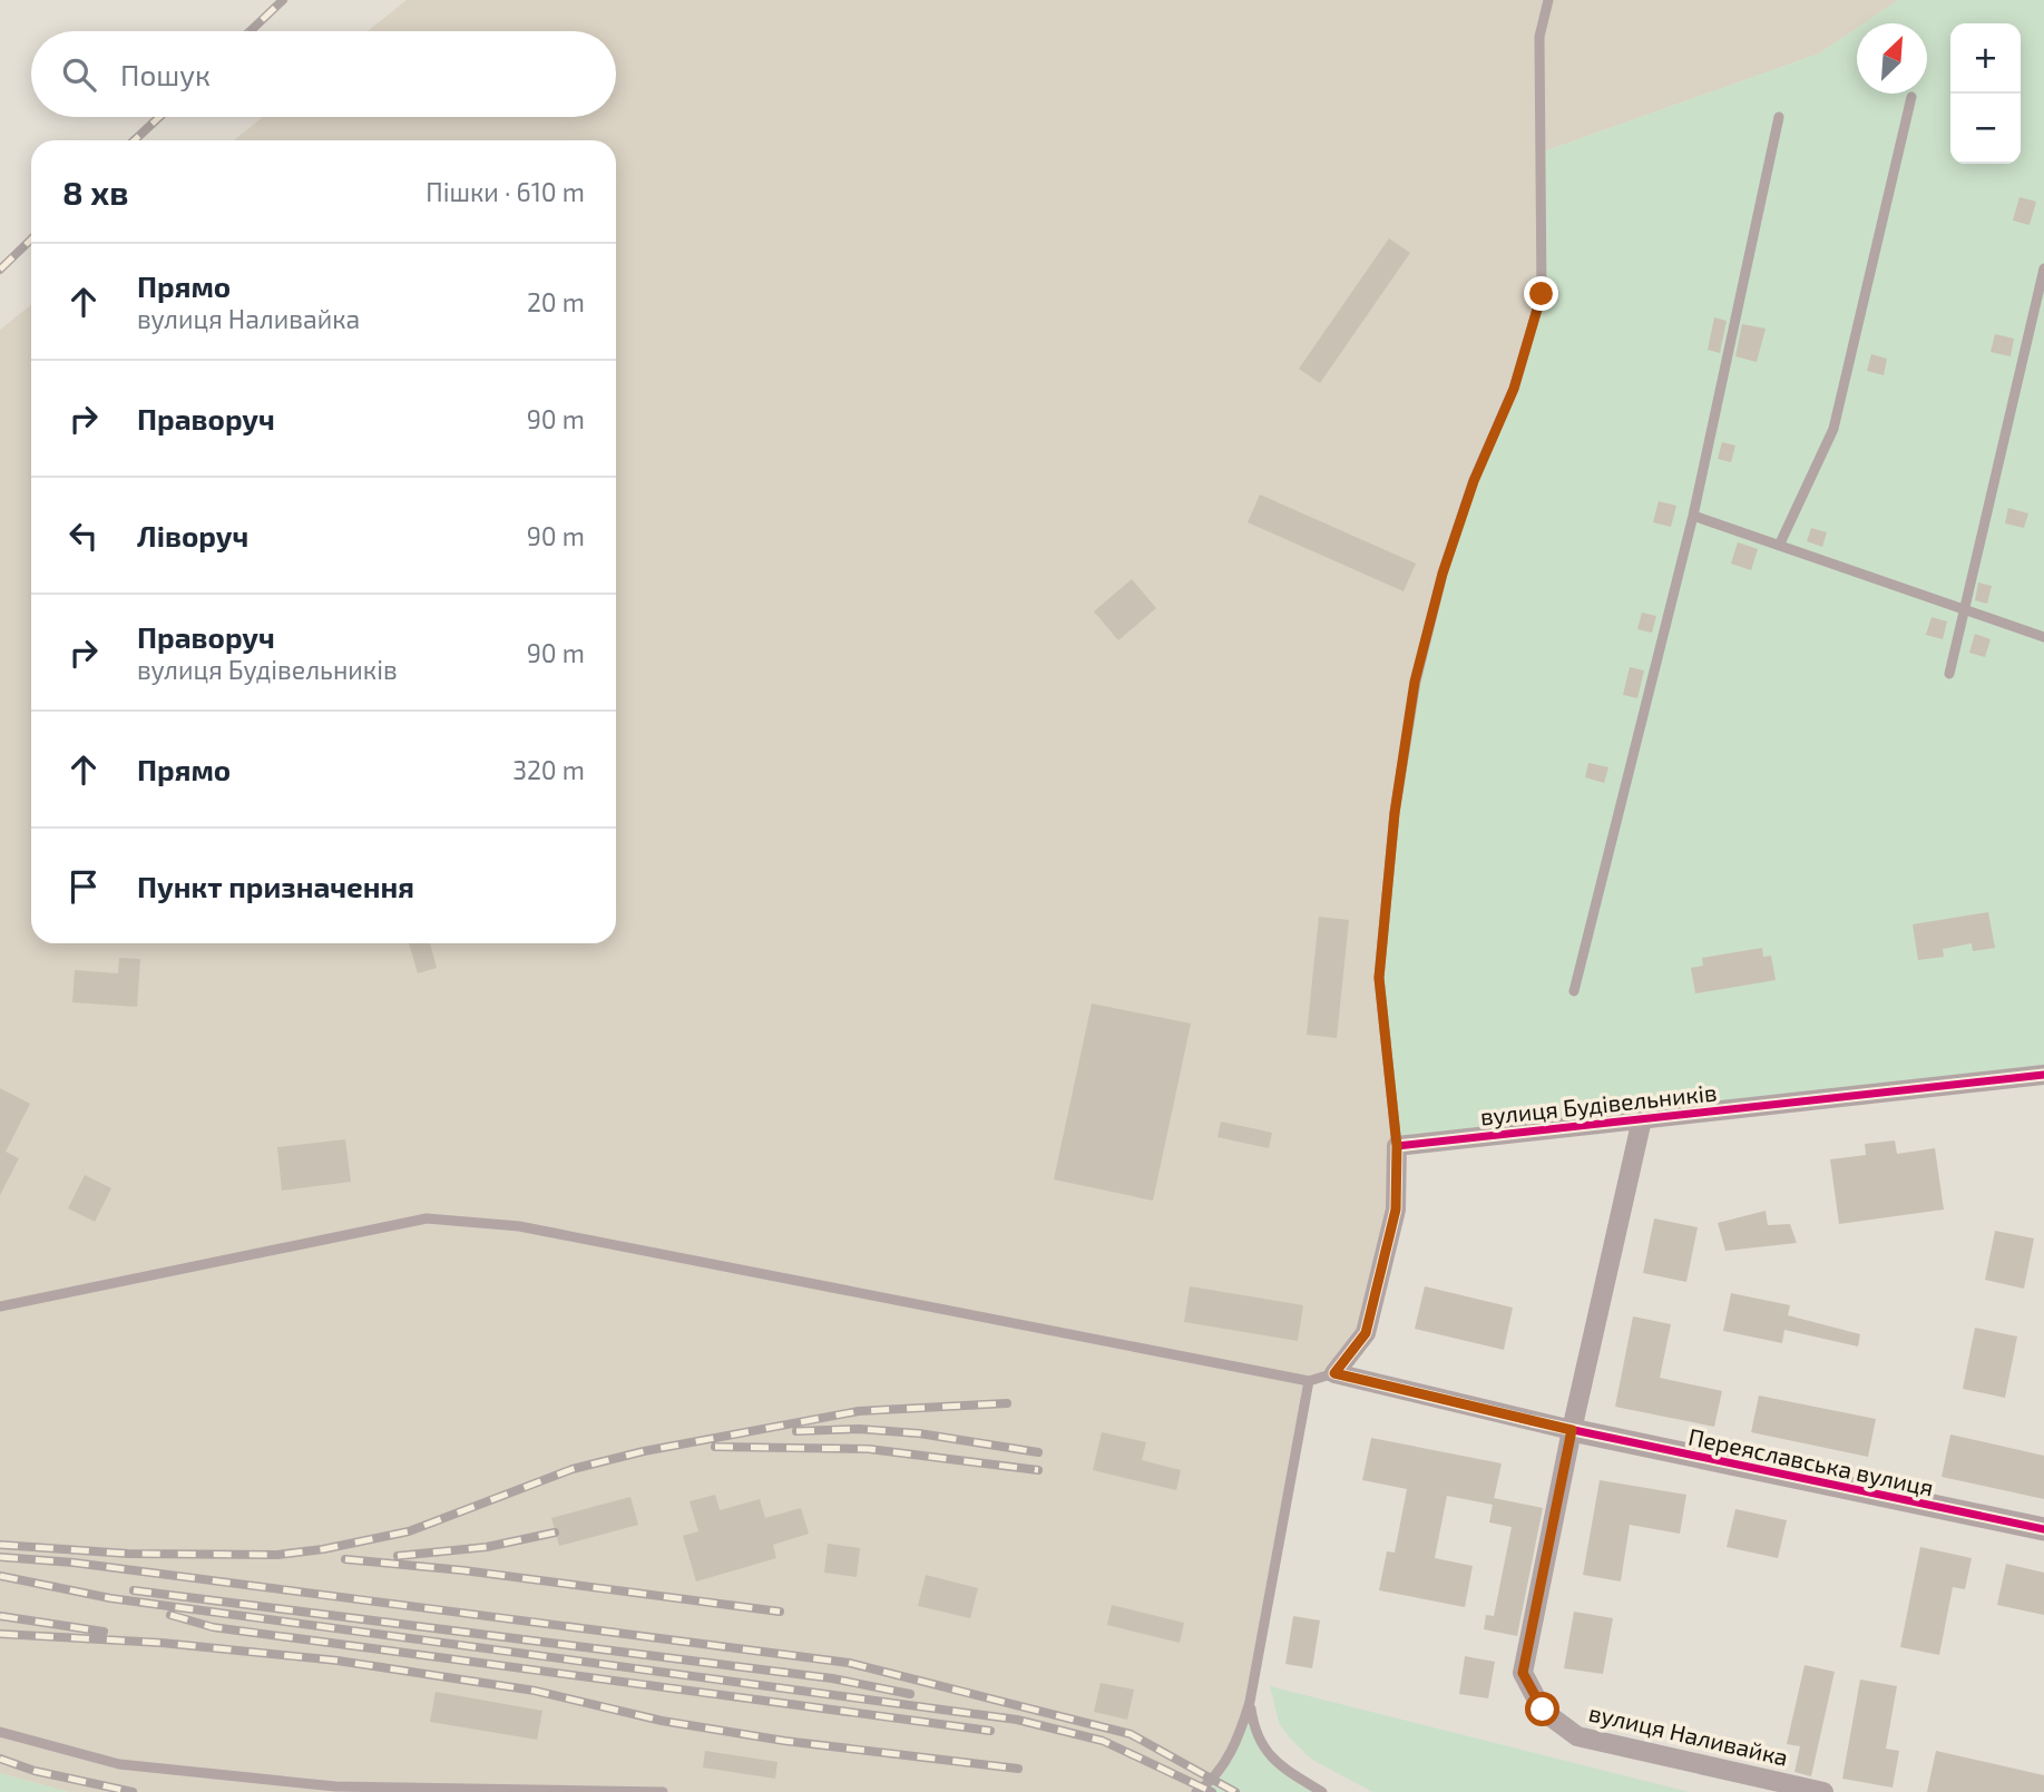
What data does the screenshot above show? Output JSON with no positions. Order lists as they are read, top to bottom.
{
  "streets": {
    "street": ["вулиця Будівельників", "Переяславська вулиця", "вулиця Наливайка"]
  },
  "crossings": [
    ["Переяславська вулиця", "вулиця Наливайка"]
  ],
  "north": "top right",
  "page": {
    "map_buttons": ["+", "−"],
    "search": "Пошук",
    "heading": ["8 хв", "Пішки · 610 m"],
    "list": [
      ["Прямо", "вулиця Наливайка", "20 m"],
      ["Праворуч", "90 m"],
      ["Ліворуч", "90 m"],
      ["Праворуч", "вулиця Будівельників", "90 m"],
      ["Прямо", "320 m"],
      "Пункт призначення"
    ]
  }
}
